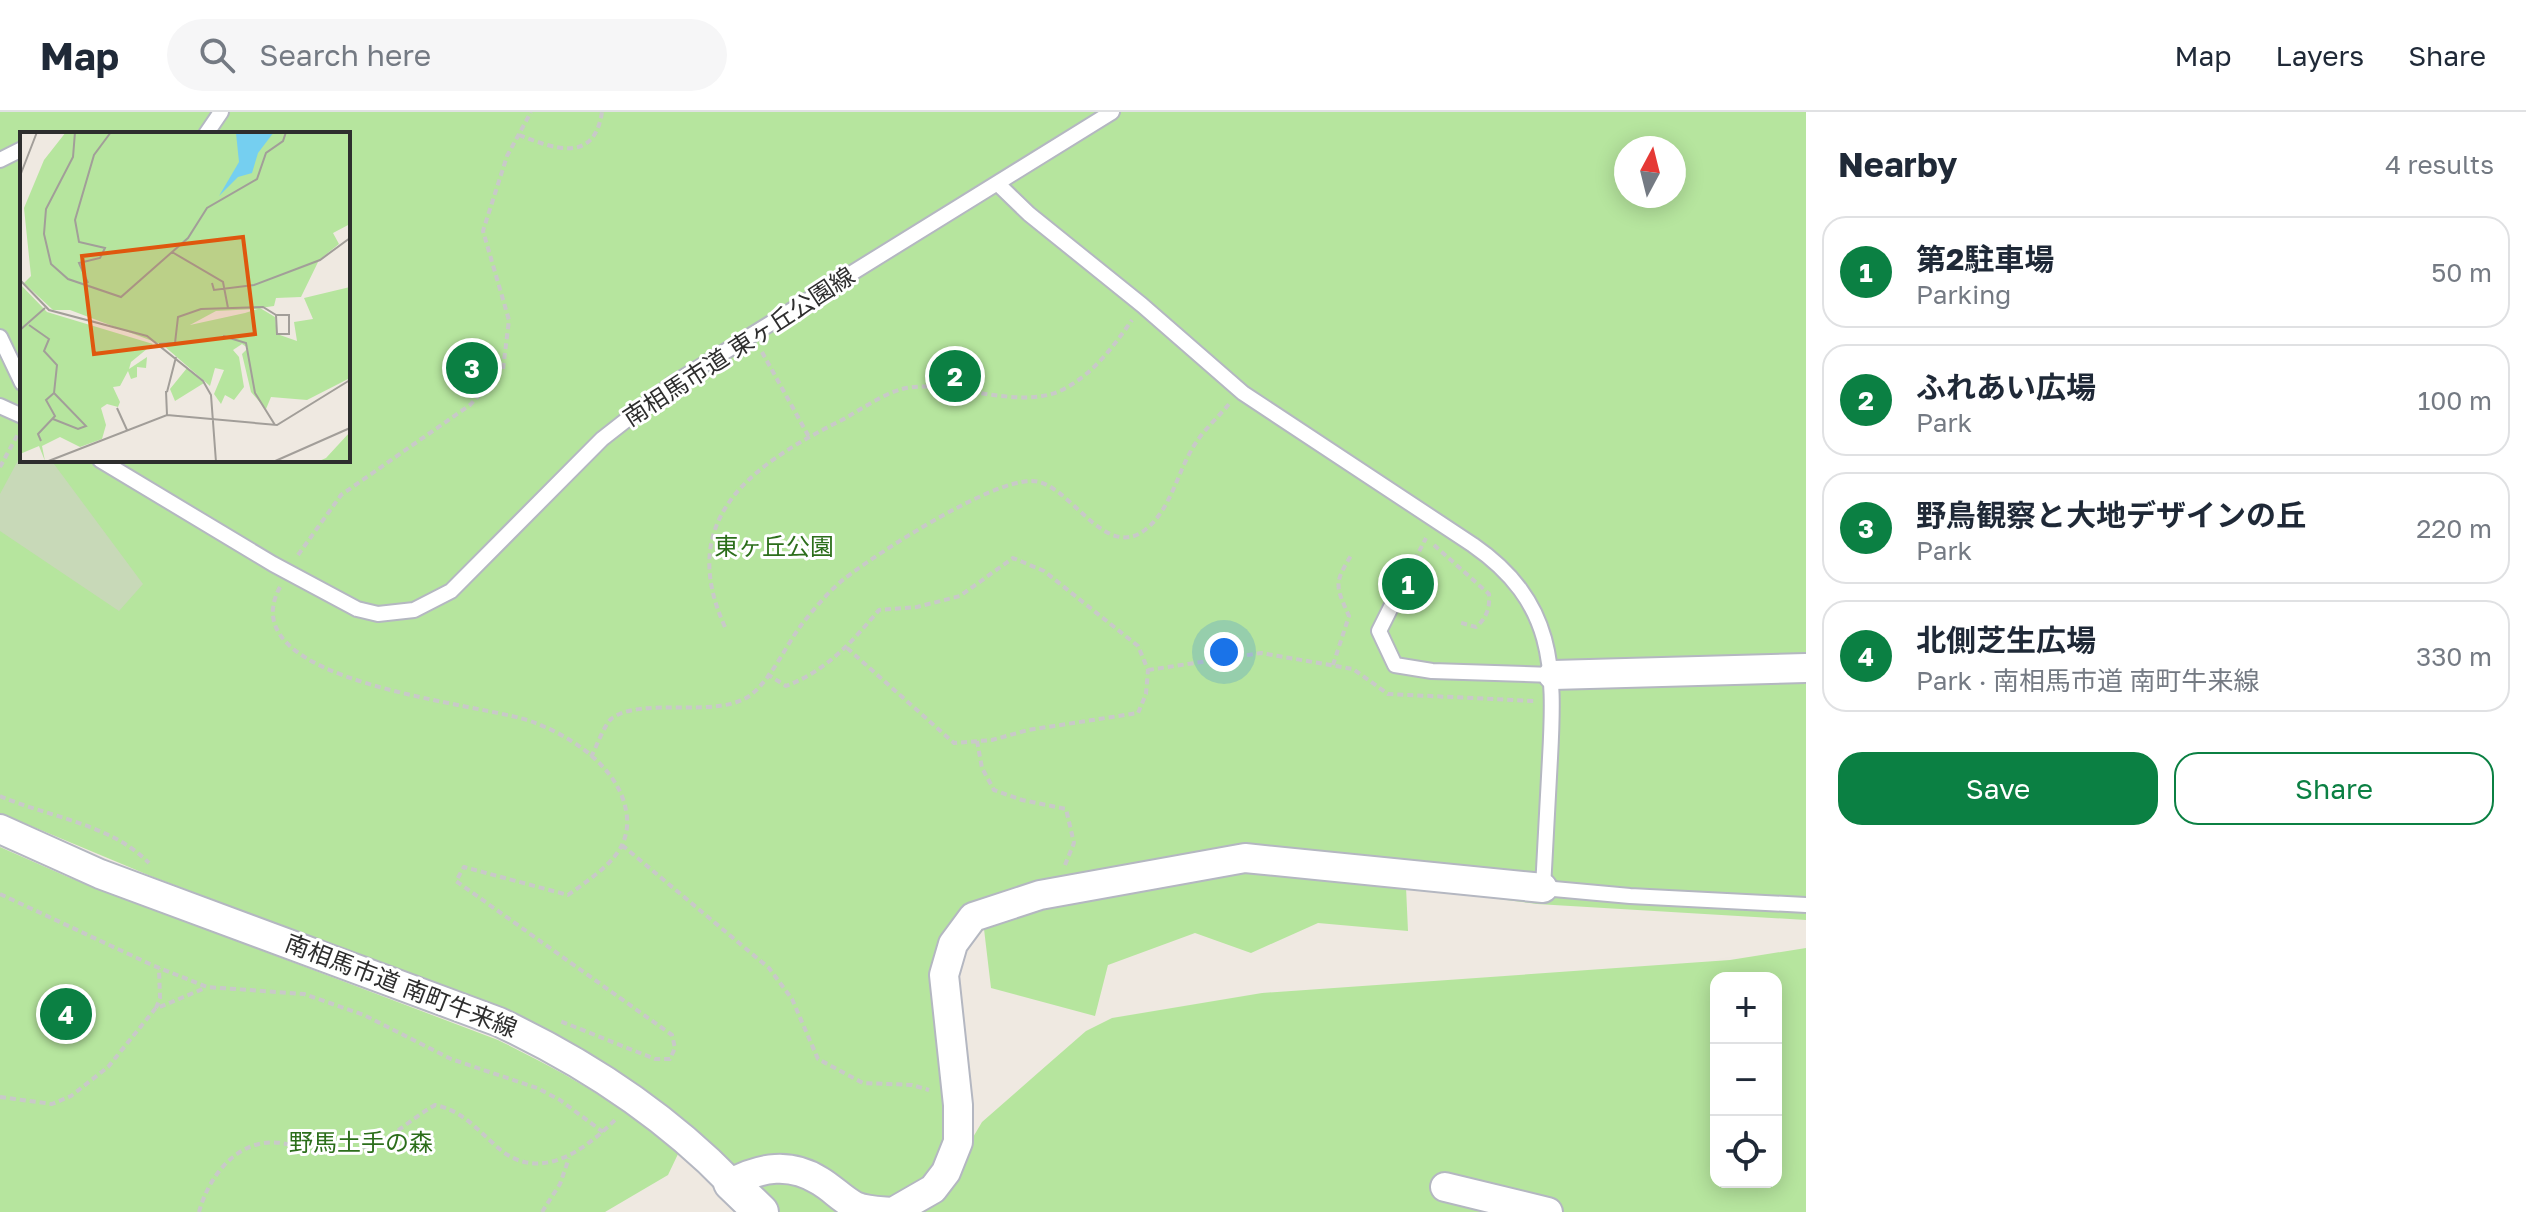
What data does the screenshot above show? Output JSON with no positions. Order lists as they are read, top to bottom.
{
  "streets": {
    "street": ["南相馬市道 南町牛来線"],
    "lane": ["南相馬市道 東ヶ丘公園線"]
  },
  "parks": ["東ヶ丘公園", "野馬土手の森"],
  "north": "top",
  "page": {
    "header": "Map",
    "search": "Search here",
    "nav": ["Map", "Layers", "Share"],
    "heading": ["Nearby", "4 results"],
    "list": [
      {
        "mark": "1",
        "name": "第2駐車場",
        "note": "Parking",
        "value": "50 m"
      },
      {
        "mark": "2",
        "name": "ふれあい広場",
        "note": "Park",
        "value": "100 m"
      },
      {
        "mark": "3",
        "name": "野鳥観察と大地デザインの丘",
        "note": "Park",
        "value": "220 m"
      },
      {
        "mark": "4",
        "name": "北側芝生広場",
        "note": "Park · 南相馬市道 南町牛来線",
        "value": "330 m"
      }
    ],
    "pins": [
      "3",
      "2",
      "1",
      "4"
    ],
    "buttons": ["Save", "Share"],
    "map_buttons": ["+", "−"]
  }
}
